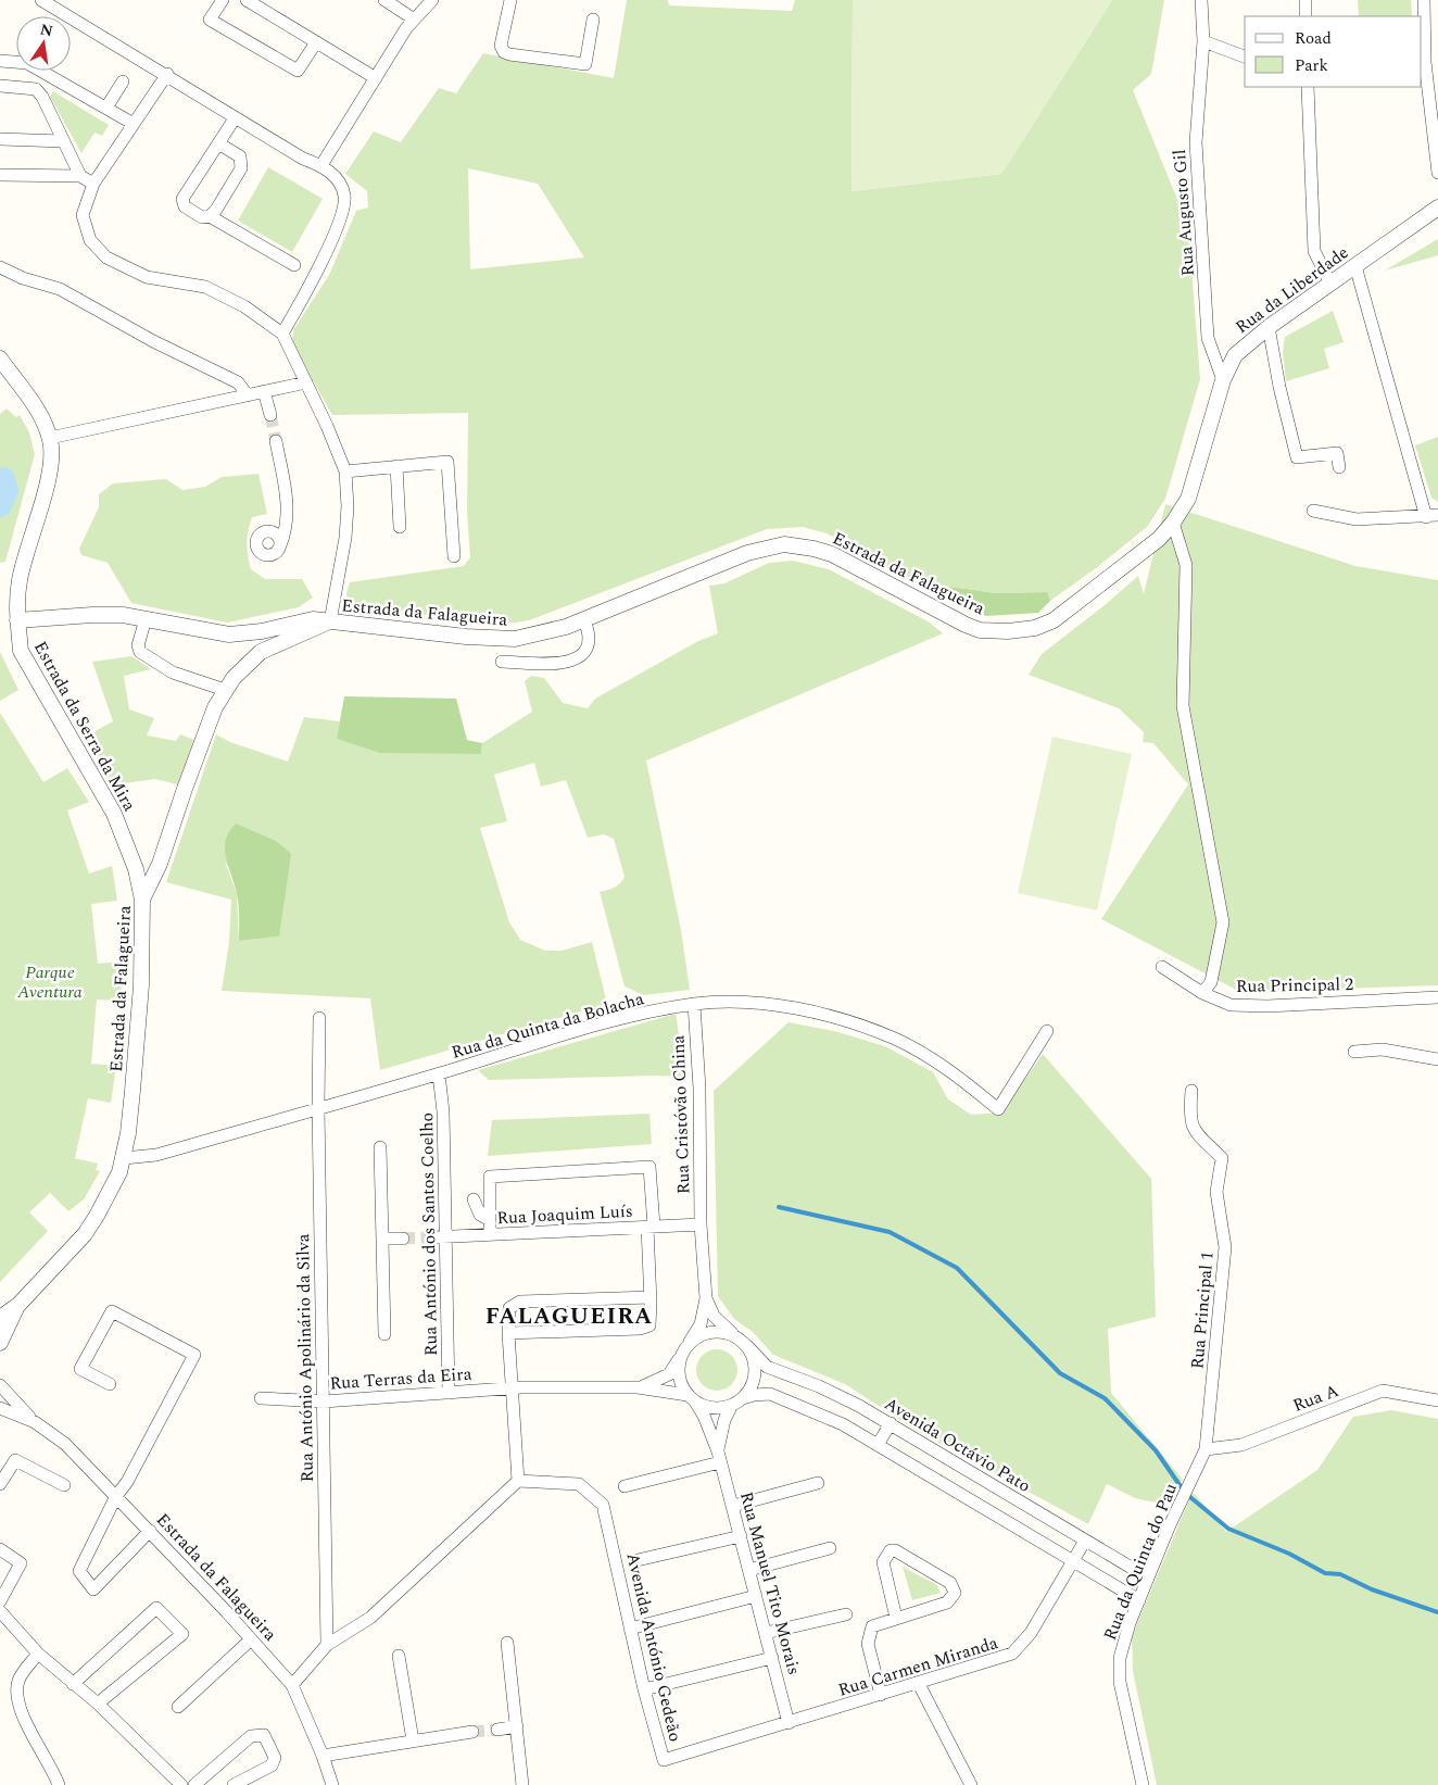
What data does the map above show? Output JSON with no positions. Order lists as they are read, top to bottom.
{
  "streets": {
    "street": [
      "Rua Augusto Gil",
      "Rua da Liberdade",
      "Estrada da Falagueira",
      "Estrada da Serra da Mira",
      "Rua Principal 2",
      "Rua da Quinta da Bolacha",
      "Rua Cristóvão China",
      "Rua Joaquim Luís",
      "Rua António dos Santos Coelho",
      "Rua Principal 1",
      "Rua António Apolinário da Silva",
      "Rua Terras da Eira",
      "Rua A",
      "Avenida Octávio Pato",
      "Rua da Quinta do Pau",
      "Rua Manuel Tito Morais",
      "Avenida António Gedeão",
      "Rua Carmen Miranda"
    ]
  },
  "crossings": [
    ["Rua Augusto Gil", "Rua da Liberdade"],
    ["Rua da Liberdade", "Estrada da Falagueira"],
    ["Estrada da Falagueira", "Estrada da Serra da Mira"],
    ["Estrada da Falagueira", "Rua da Quinta da Bolacha"],
    ["Rua da Quinta da Bolacha", "Rua Cristóvão China"],
    ["Rua da Quinta da Bolacha", "Rua António dos Santos Coelho"],
    ["Rua da Quinta da Bolacha", "Rua António Apolinário da Silva"],
    ["Rua Cristóvão China", "Rua Joaquim Luís"],
    ["Rua Joaquim Luís", "Rua António dos Santos Coelho"],
    ["Rua António dos Santos Coelho", "Rua Terras da Eira"],
    ["Rua Principal 1", "Rua A"],
    ["Rua Principal 1", "Rua da Quinta do Pau"],
    ["Rua António Apolinário da Silva", "Rua Terras da Eira"],
    ["Rua A", "Rua da Quinta do Pau"],
    ["Avenida Octávio Pato", "Rua da Quinta do Pau"],
    ["Avenida Octávio Pato", "Rua Manuel Tito Morais"],
    ["Avenida Octávio Pato", "Rua Carmen Miranda"],
    ["Rua Manuel Tito Morais", "Avenida António Gedeão"],
    ["Rua Manuel Tito Morais", "Rua Carmen Miranda"],
    ["Avenida António Gedeão", "Rua Carmen Miranda"]
  ],
  "districts": ["FALAGUEIRA"],
  "parks": ["Parque Aventura"],
  "legend": ["Road", "Park"],
  "north": "top"
}
